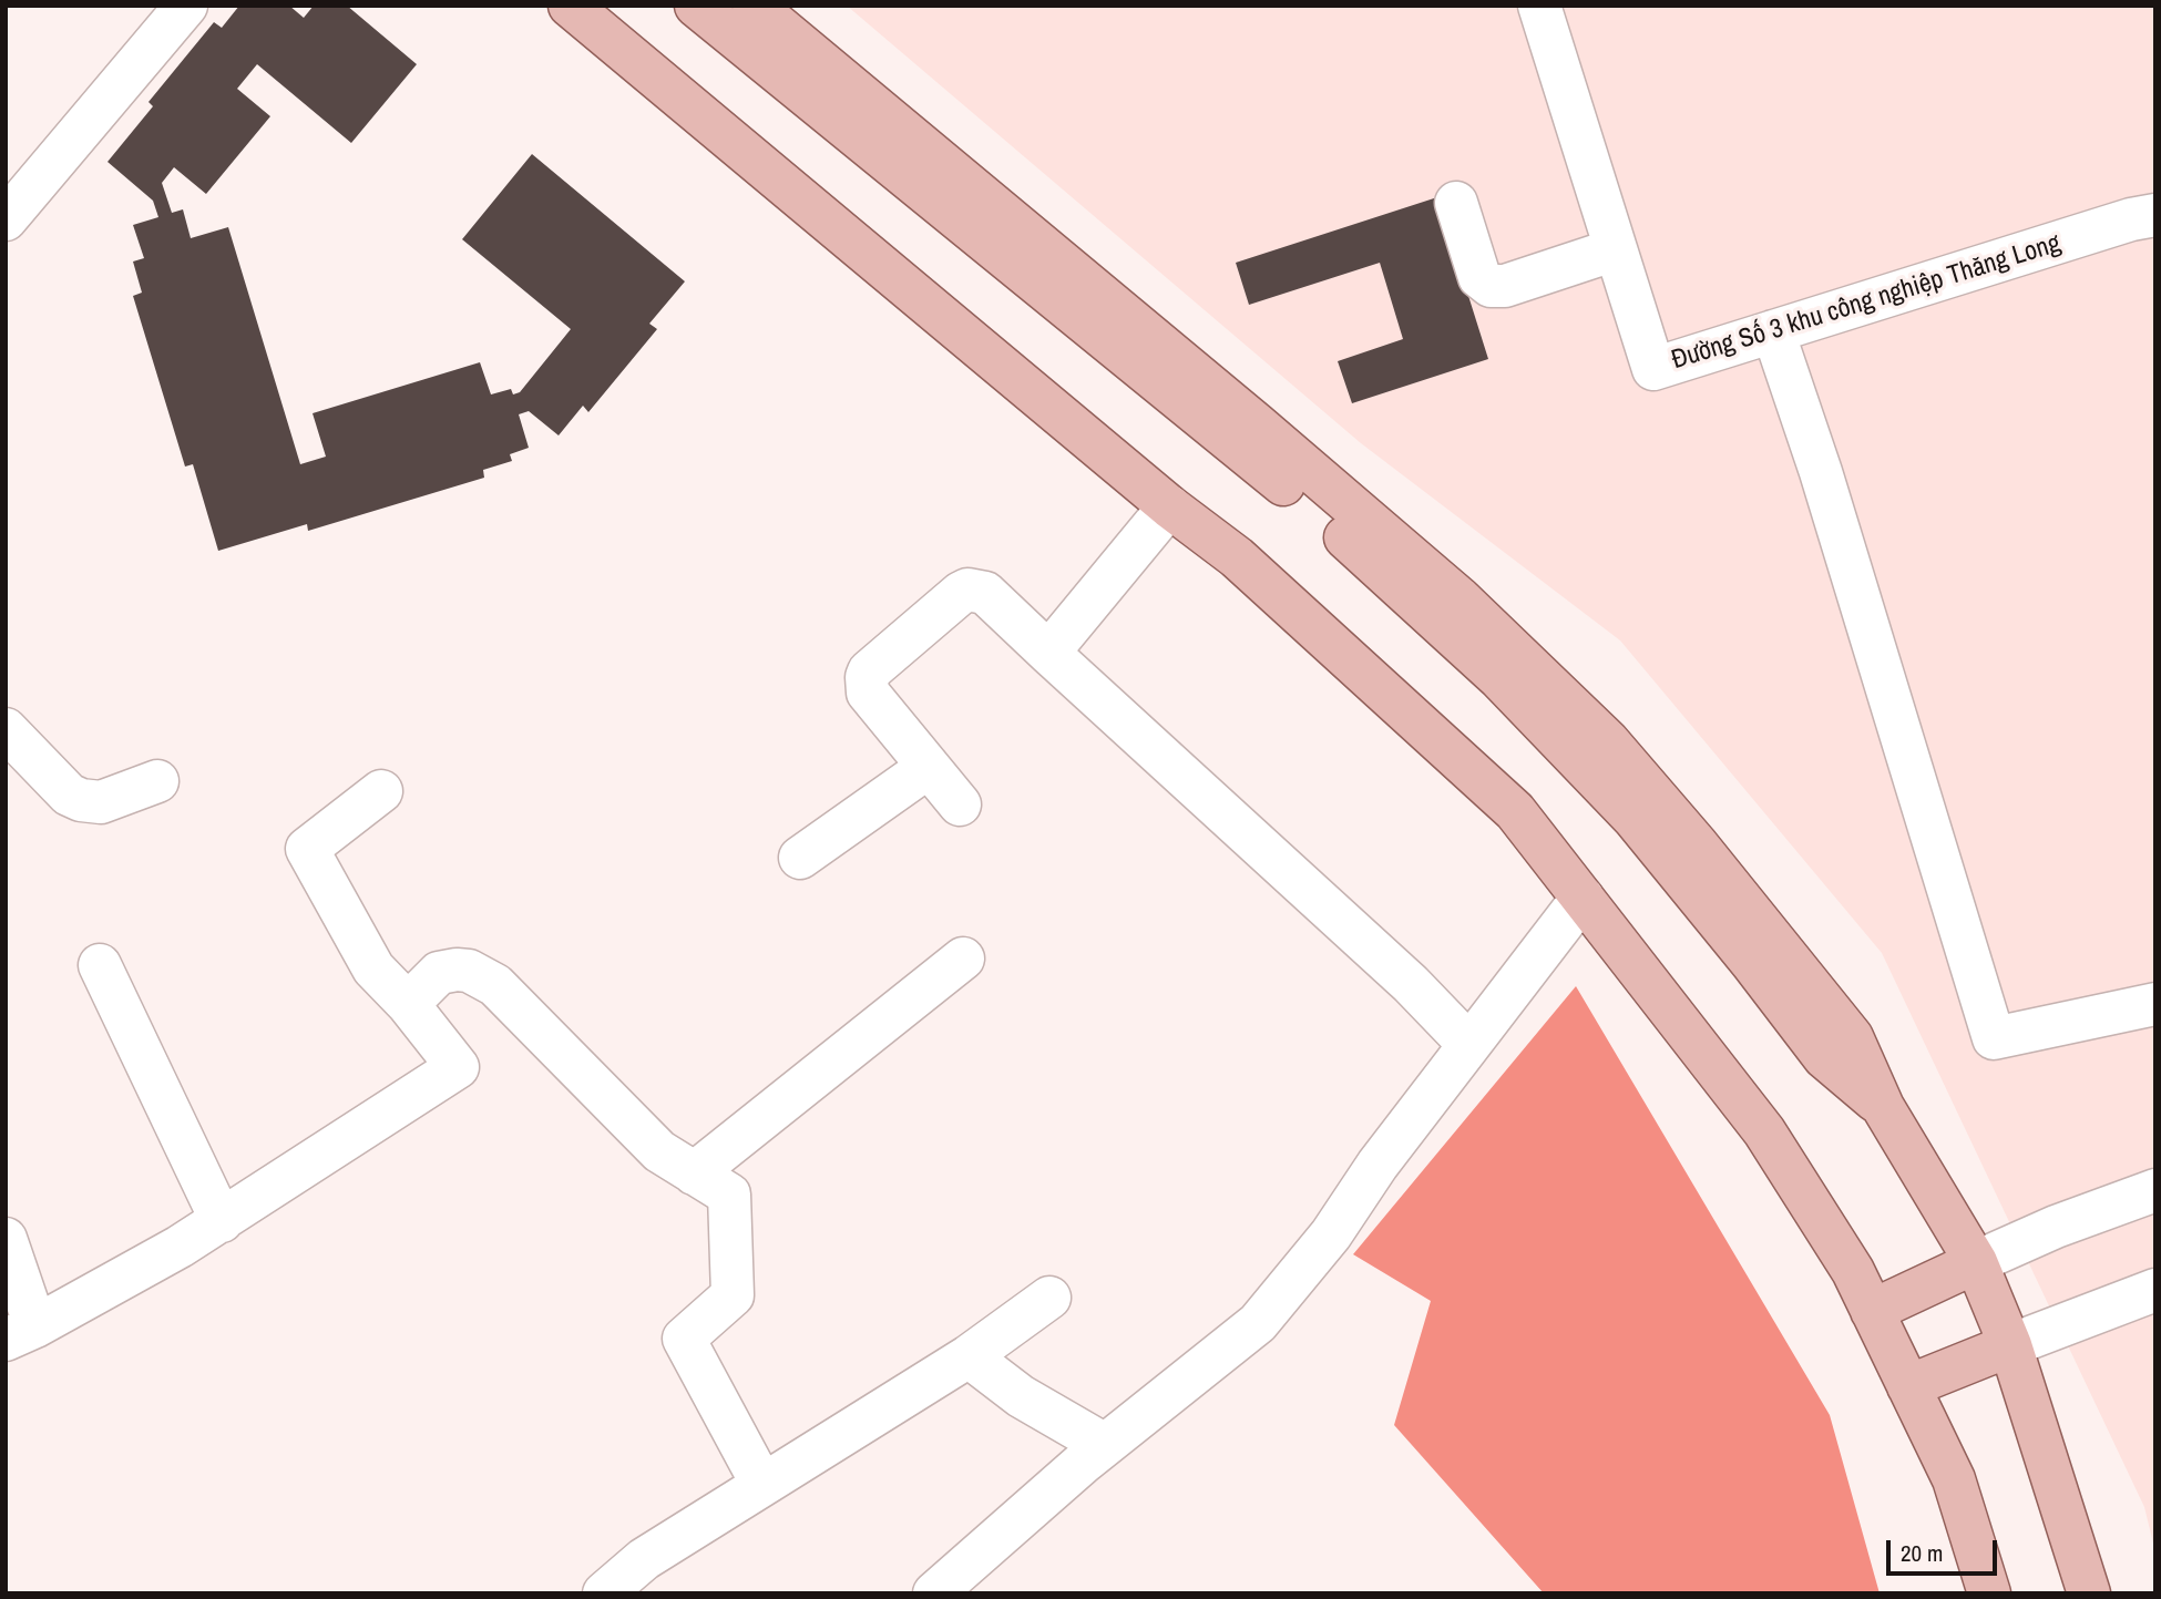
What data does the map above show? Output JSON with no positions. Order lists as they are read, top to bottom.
{
  "streets": {
    "street": ["Đường Số 3 khu công nghiệp Thăng Long"]
  },
  "scale_bar": "20 m"
}
